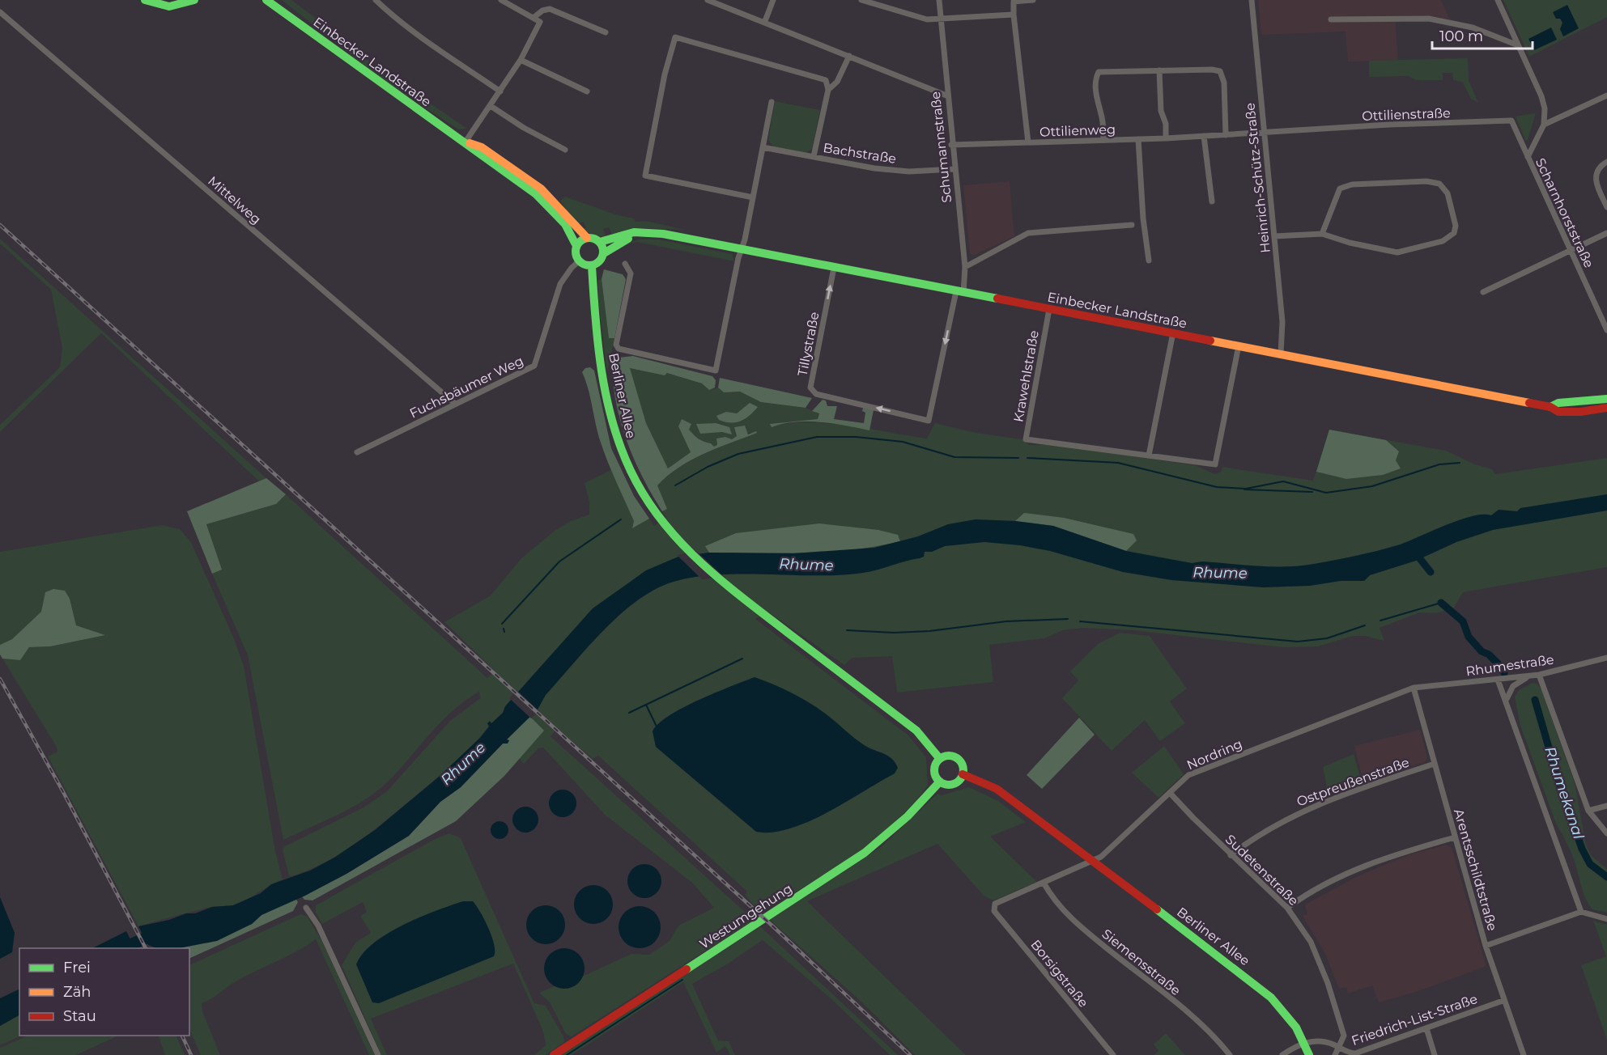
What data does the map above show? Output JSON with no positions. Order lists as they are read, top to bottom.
{
  "streets": {
    "main road": ["Einbecker Landstraße", "Berliner Allee", "Westumgehung"],
    "street": [
      "Ottilienstraße",
      "Ottilienweg",
      "Schumannstraße",
      "Bachstraße",
      "Heinrich-Schütz-Straße",
      "Mittelweg",
      "Scharnhorststraße",
      "Tillystraße",
      "Krawehlstraße",
      "Fuchsbäumer Weg",
      "Rhumestraße",
      "Nordring",
      "Ostpreußenstraße",
      "Sudetenstraße",
      "Arentsschildtstraße",
      "Siemensstraße",
      "Borsigstraße",
      "Friedrich-List-Straße"
    ]
  },
  "crossings": [
    ["Einbecker Landstraße", "Schumannstraße"],
    ["Einbecker Landstraße", "Heinrich-Schütz-Straße"],
    ["Einbecker Landstraße", "Tillystraße"],
    ["Einbecker Landstraße", "Krawehlstraße"],
    ["Einbecker Landstraße", "Fuchsbäumer Weg"],
    ["Einbecker Landstraße", "Berliner Allee"],
    ["Ottilienstraße", "Ottilienweg"],
    ["Ottilienstraße", "Heinrich-Schütz-Straße"],
    ["Ottilienstraße", "Scharnhorststraße"],
    ["Ottilienweg", "Schumannstraße"],
    ["Ottilienweg", "Heinrich-Schütz-Straße"],
    ["Schumannstraße", "Bachstraße"],
    ["Schumannstraße", "Tillystraße"],
    ["Mittelweg", "Fuchsbäumer Weg"],
    ["Fuchsbäumer Weg", "Berliner Allee"],
    ["Berliner Allee", "Nordring"],
    ["Berliner Allee", "Westumgehung"],
    ["Berliner Allee", "Friedrich-List-Straße"],
    ["Rhumestraße", "Nordring"],
    ["Rhumestraße", "Arentsschildtstraße"],
    ["Nordring", "Sudetenstraße"],
    ["Nordring", "Arentsschildtstraße"],
    ["Nordring", "Siemensstraße"],
    ["Nordring", "Borsigstraße"],
    ["Ostpreußenstraße", "Sudetenstraße"],
    ["Ostpreußenstraße", "Arentsschildtstraße"],
    ["Sudetenstraße", "Friedrich-List-Straße"],
    ["Arentsschildtstraße", "Friedrich-List-Straße"]
  ],
  "water": ["Rhume", "Rhumekanal"],
  "legend": ["Frei", "Zäh", "Stau"],
  "scale_bar": "100 m"
}
